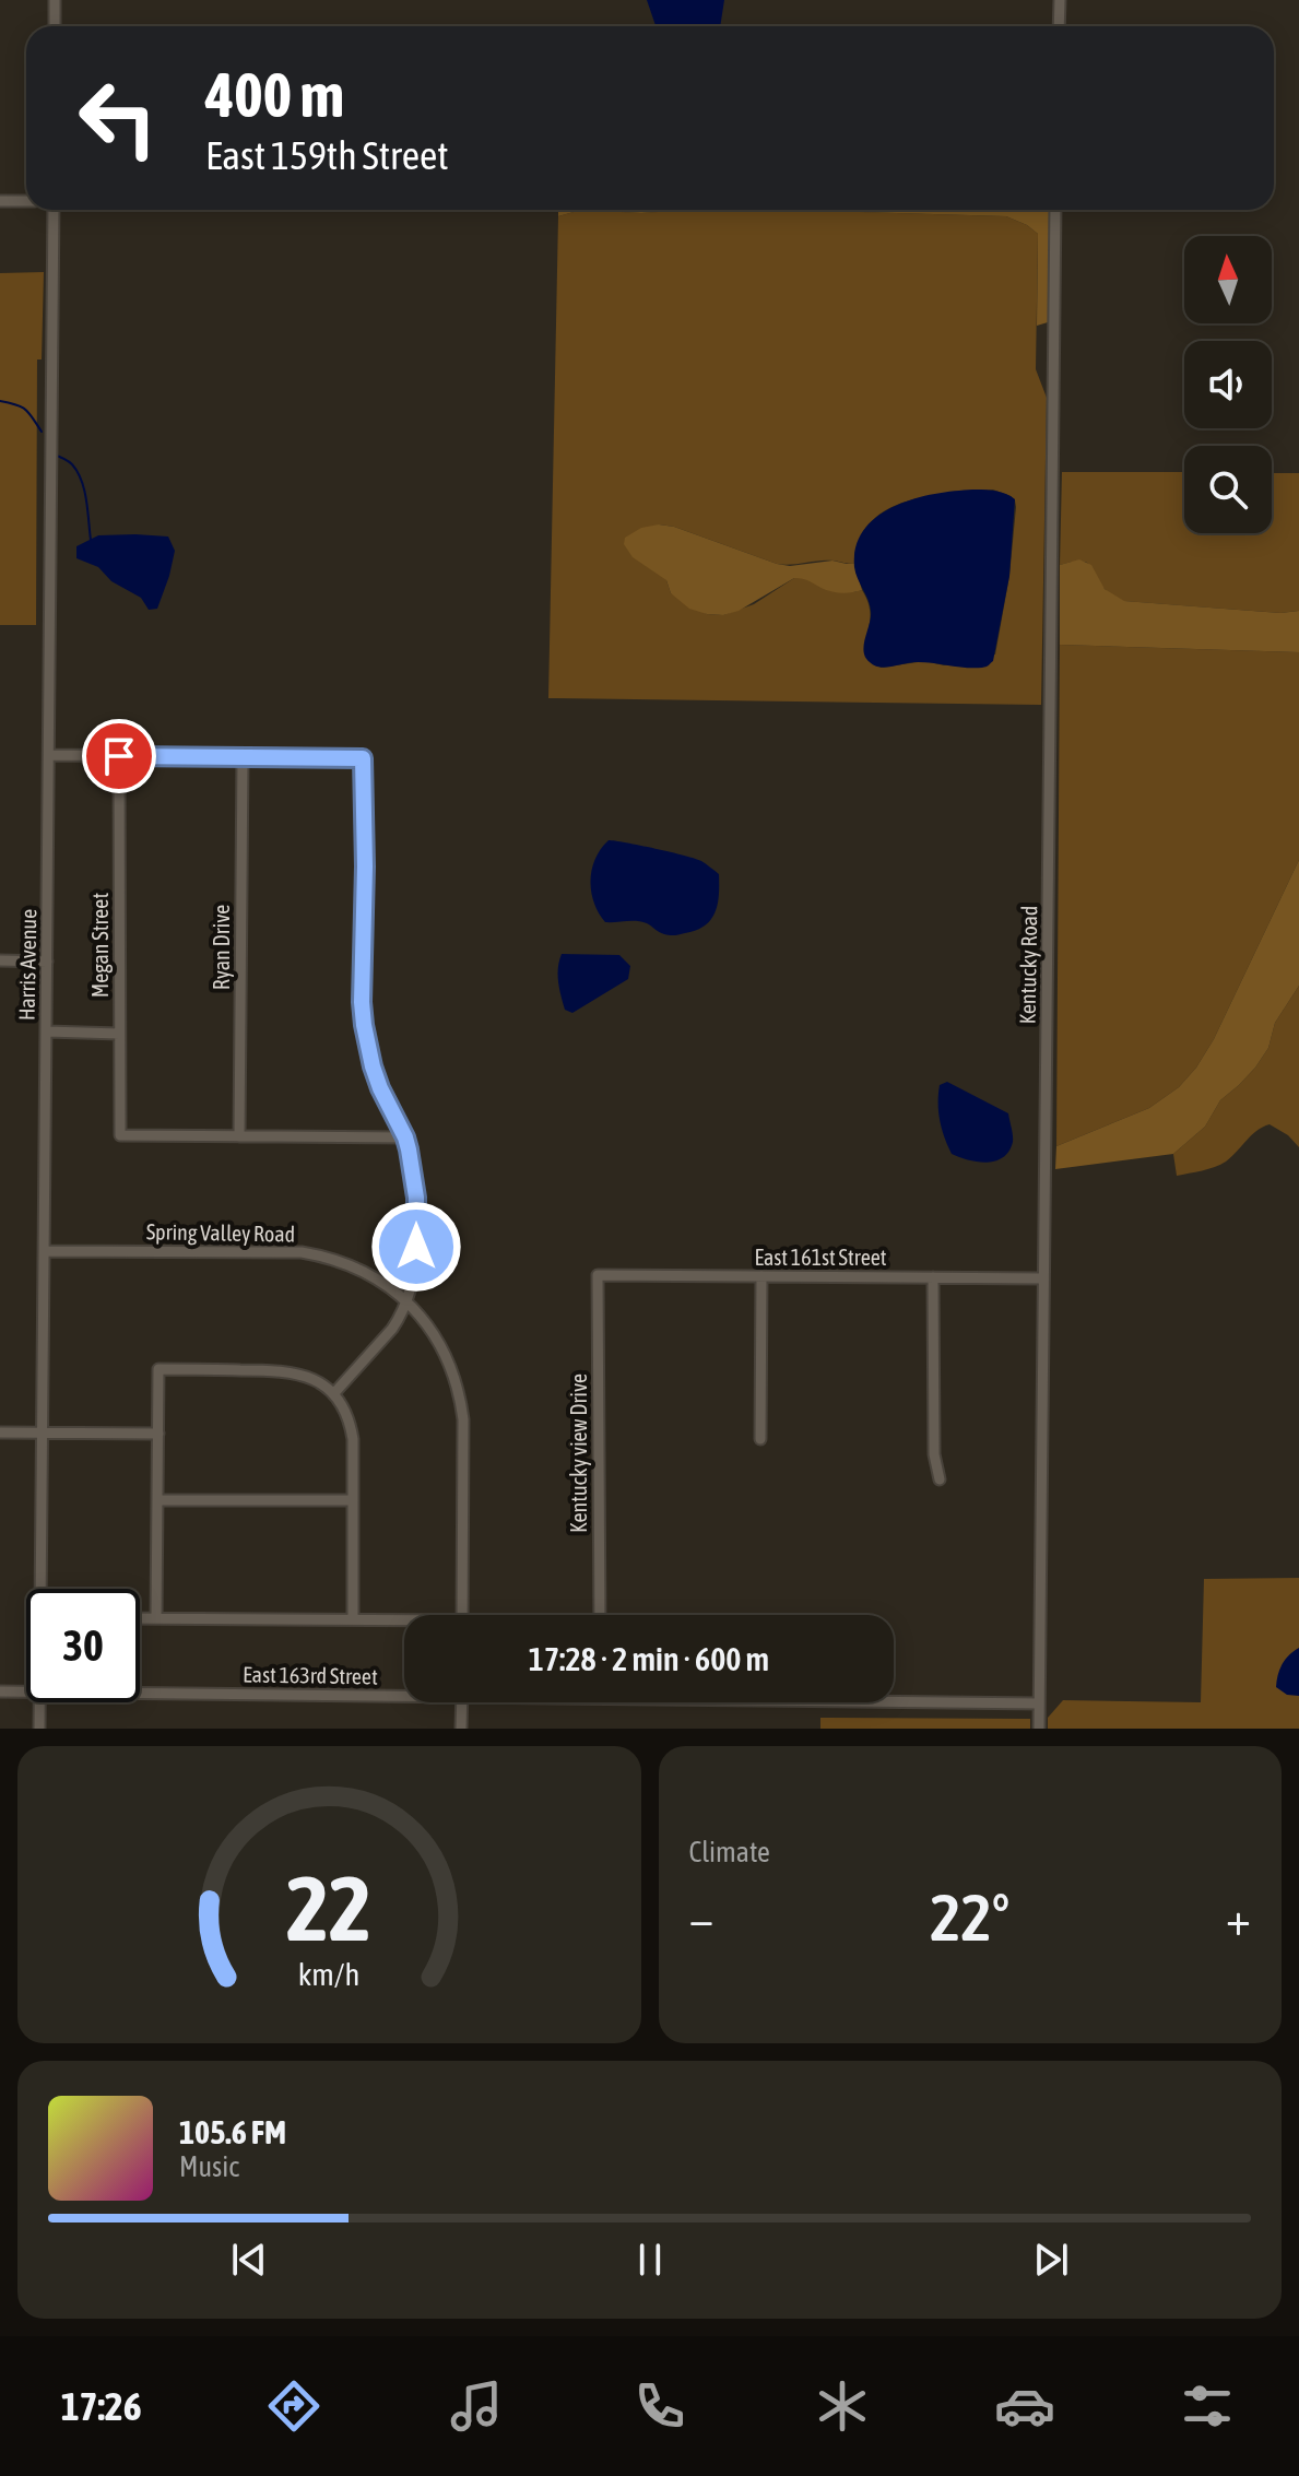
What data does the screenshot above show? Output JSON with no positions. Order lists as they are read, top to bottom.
{
  "streets": {
    "street": [
      "Megan Street",
      "Ryan Drive",
      "Harris Avenue",
      "Kentucky Road",
      "Spring Valley Road",
      "East 161st Street",
      "Kentucky view Drive",
      "East 163rd Street"
    ]
  },
  "crossings": [
    ["Megan Street", "Ryan Drive"],
    ["Harris Avenue", "Spring Valley Road"],
    ["Kentucky Road", "East 161st Street"],
    ["Kentucky Road", "East 163rd Street"],
    ["East 161st Street", "Kentucky view Drive"]
  ],
  "north": "top",
  "page": {
    "turn": ["400 m", "East 159th Street"],
    "limit": "30",
    "trip": "17:28 · 2 min · 600 m",
    "tile": "Climate",
    "heat": ["−", "22°", "+"],
    "song": ["105.6 FM", "Music"],
    "tabs": "17:26",
    "gauge": ["22", "km/h"]
  }
}
